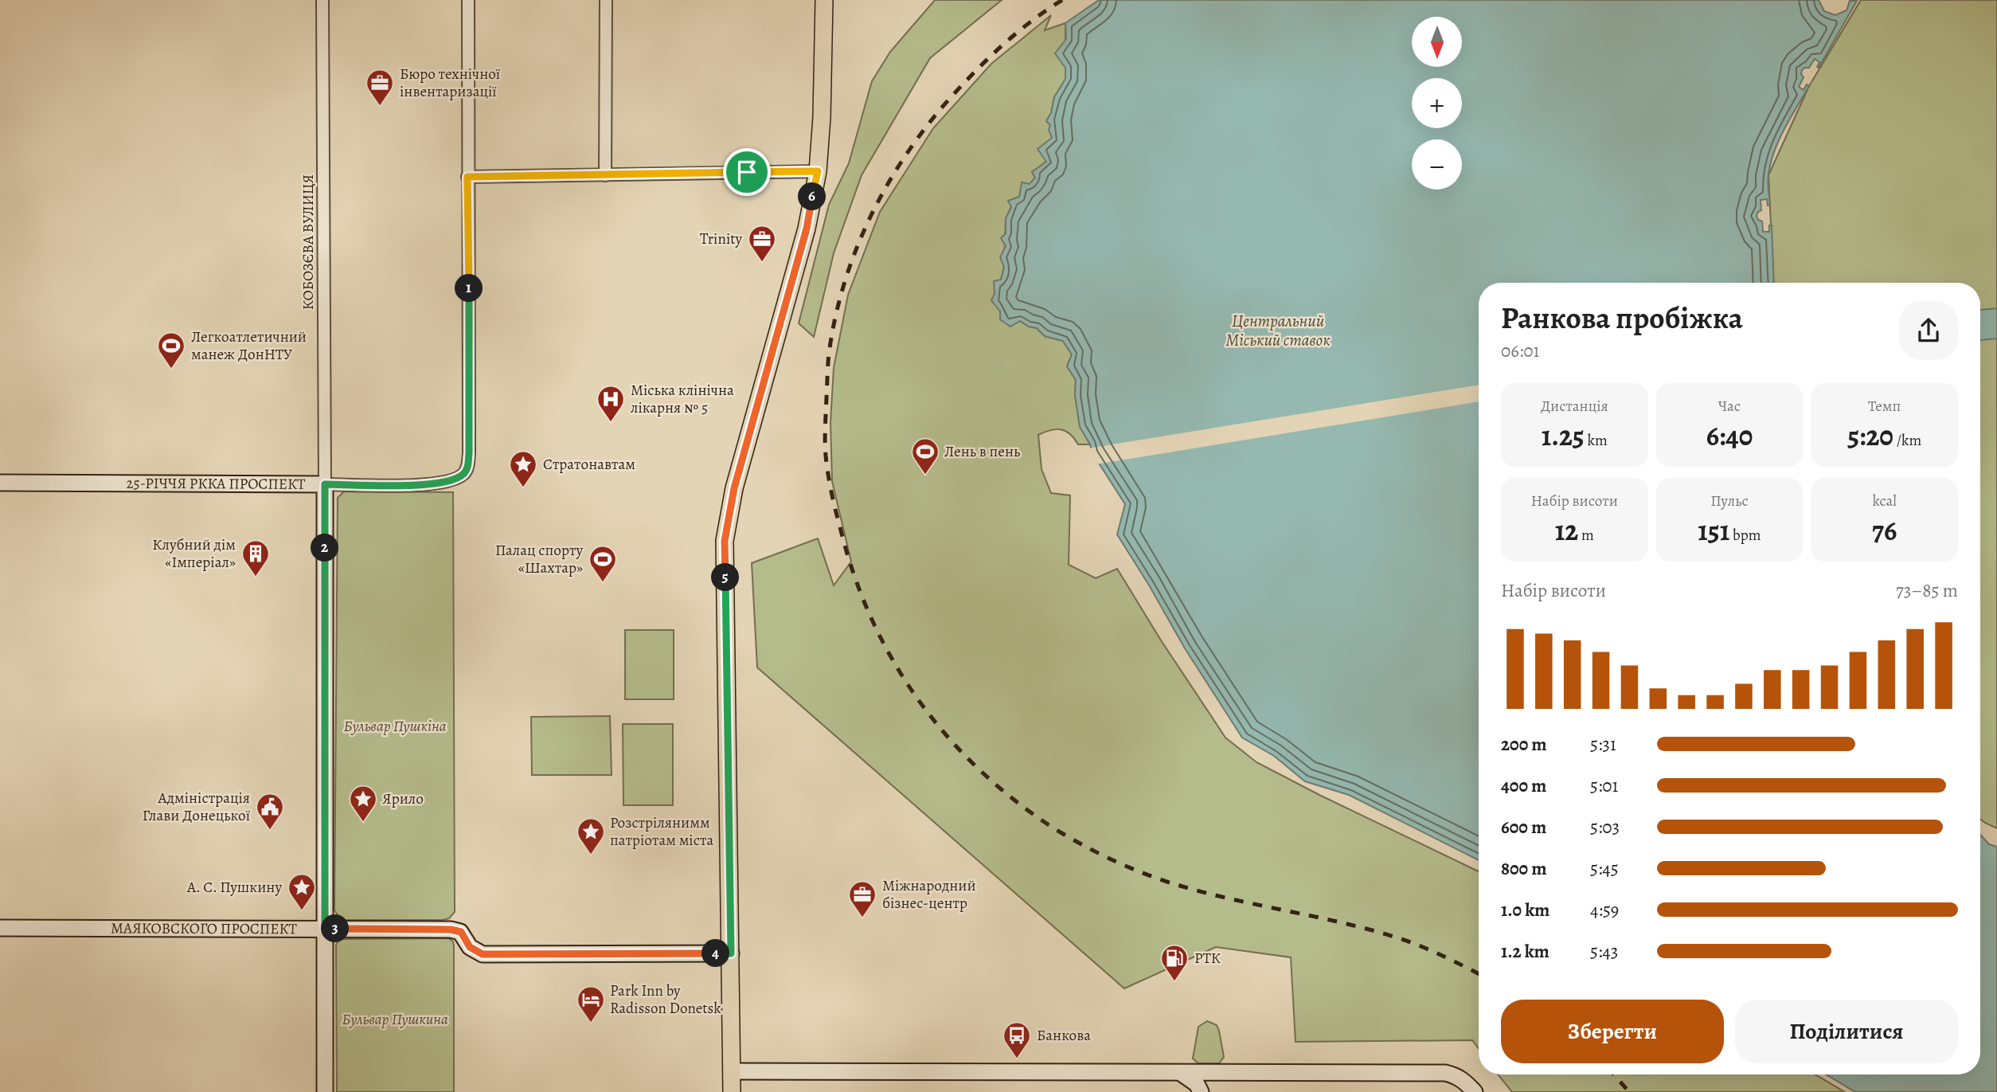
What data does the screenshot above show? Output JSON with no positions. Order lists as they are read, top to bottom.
{
  "streets": {
    "street": ["КОБОЗЄВА ВУЛИЦЯ", "25-РІЧЧЯ РККА ПРОСПЕКТ", "МАЯКОВСКОГО ПРОСПЕКТ"]
  },
  "crossings": [
    ["КОБОЗЄВА ВУЛИЦЯ", "25-РІЧЧЯ РККА ПРОСПЕКТ"]
  ],
  "water": ["Центральний Міський ставок"],
  "parks": ["Бульвар Пушкіна", "Бульвар Пушкина"],
  "places": {
    "office": ["Бюро технічної інвентаризації", "Trinity", "Міжнародний бізнес-центр"],
    "sports": ["Легкоатлетичний манеж ДонНТУ", "Лень в пень", "Палац спорту «Шахтар»"],
    "hospital": ["Міська клінічна лікарня № 5"],
    "place": [
      "Стратонавтам",
      "Ярило",
      "Розстрілянимм патріотам міста",
      "А. С. Пушкину"
    ],
    "building": ["Клубний дім «Імперіал»"],
    "public building": ["Адміністрація Глави Донецької"],
    "fuel station": ["РТК"],
    "hotel": ["Park Inn by Radisson Donetsk"],
    "bus stop": ["Банкова"]
  },
  "north": "bottom",
  "page": {
    "map_buttons": ["+", "−"],
    "pins": [
      "6",
      "1",
      "2",
      "5",
      "3",
      "4"
    ],
    "heading": ["Ранкова пробіжка", "06:01"],
    "stats": [
      ["Дистанція", "1.25 km"],
      ["Час", "6:40"],
      ["Темп", "5:20 /km"],
      ["Набір висоти", "12 m"],
      ["Пульс", "151 bpm"],
      ["kcal", "76"]
    ],
    "chart": ["Набір висоти", "73–85 m"],
    "list": [
      {
        "name": "200 m",
        "note": "5:31"
      },
      {
        "name": "400 m",
        "note": "5:01"
      },
      {
        "name": "600 m",
        "note": "5:03"
      },
      {
        "name": "800 m",
        "note": "5:45"
      },
      {
        "name": "1.0 km",
        "note": "4:59"
      },
      {
        "name": "1.2 km",
        "note": "5:43"
      }
    ],
    "buttons": ["Зберегти", "Поділитися"]
  }
}
